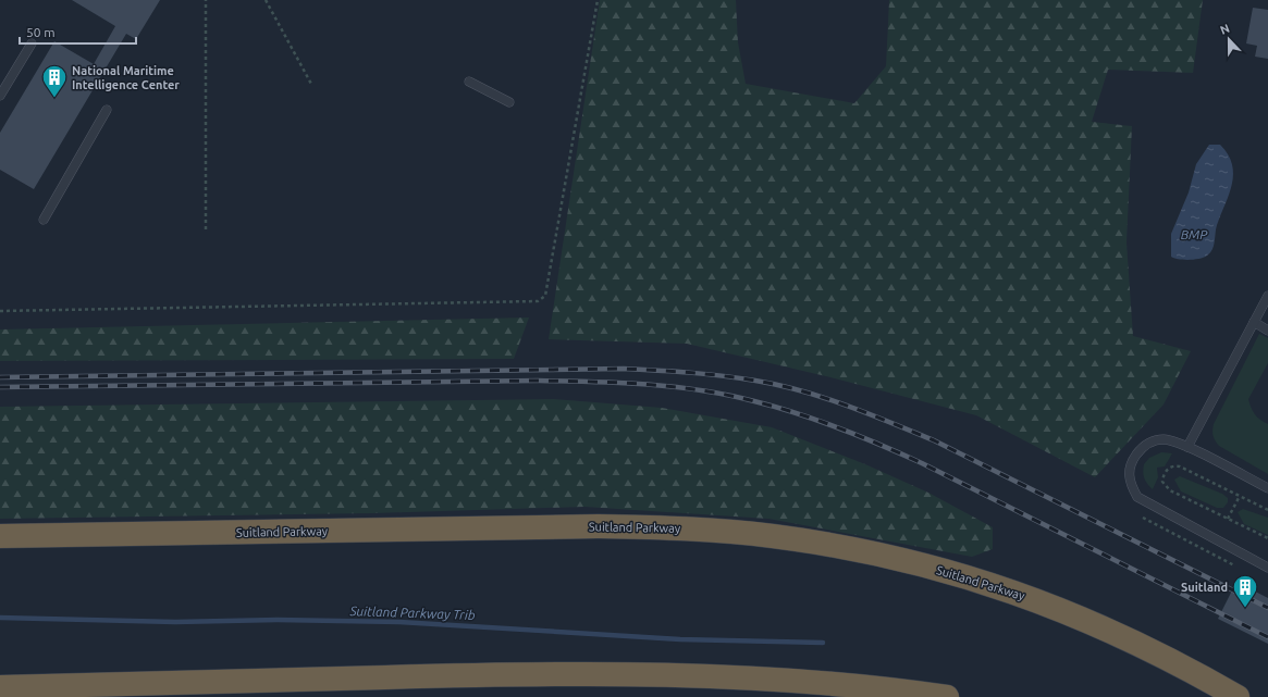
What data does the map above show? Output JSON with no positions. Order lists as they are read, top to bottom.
{
  "streets": {
    "highway": ["Suitland Parkway"]
  },
  "water": ["BMP", "Suitland Parkway Trib"],
  "places": {
    "building": ["National Maritime Intelligence Center", "Suitland"]
  },
  "scale_bar": "50 m",
  "north": "top"
}
